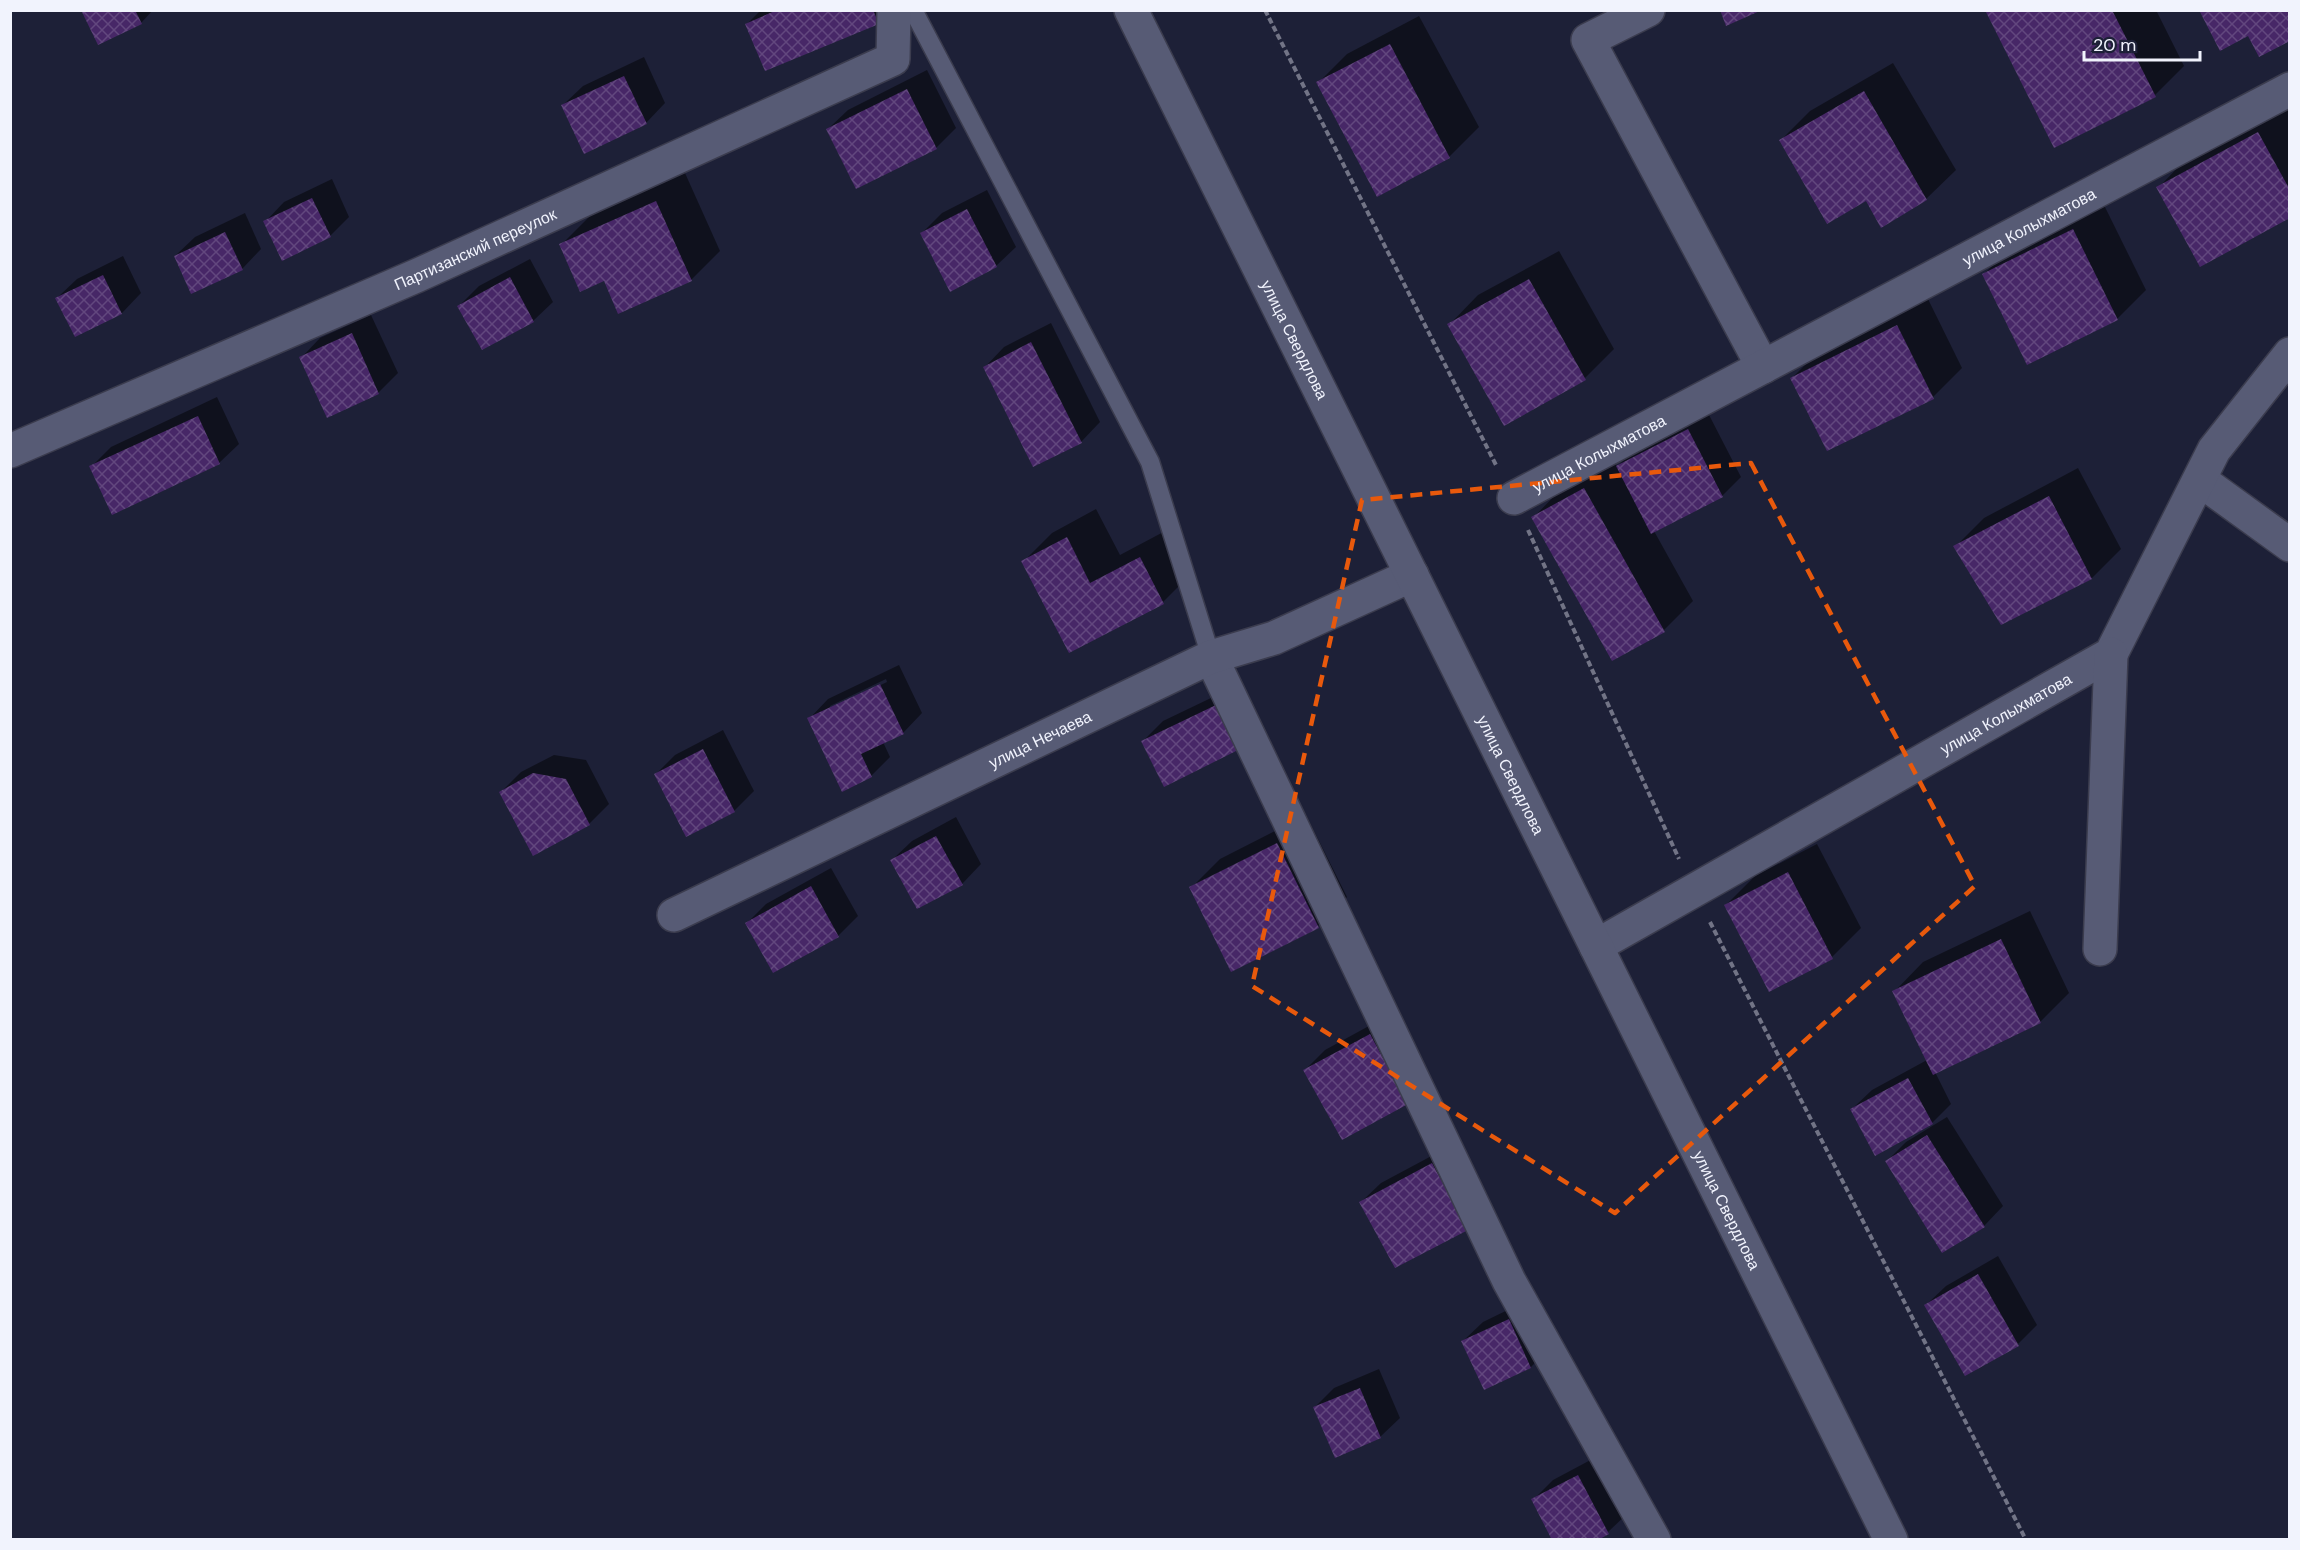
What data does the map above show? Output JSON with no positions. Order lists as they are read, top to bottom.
{
  "streets": {
    "street": [
      "улица Колыхматова",
      "Партизанский переулок",
      "улица Свердлова",
      "улица Нечаева"
    ]
  },
  "crossings": [
    ["улица Колыхматова", "улица Свердлова"],
    ["улица Свердлова", "улица Нечаева"]
  ],
  "scale_bar": "20 m"
}
